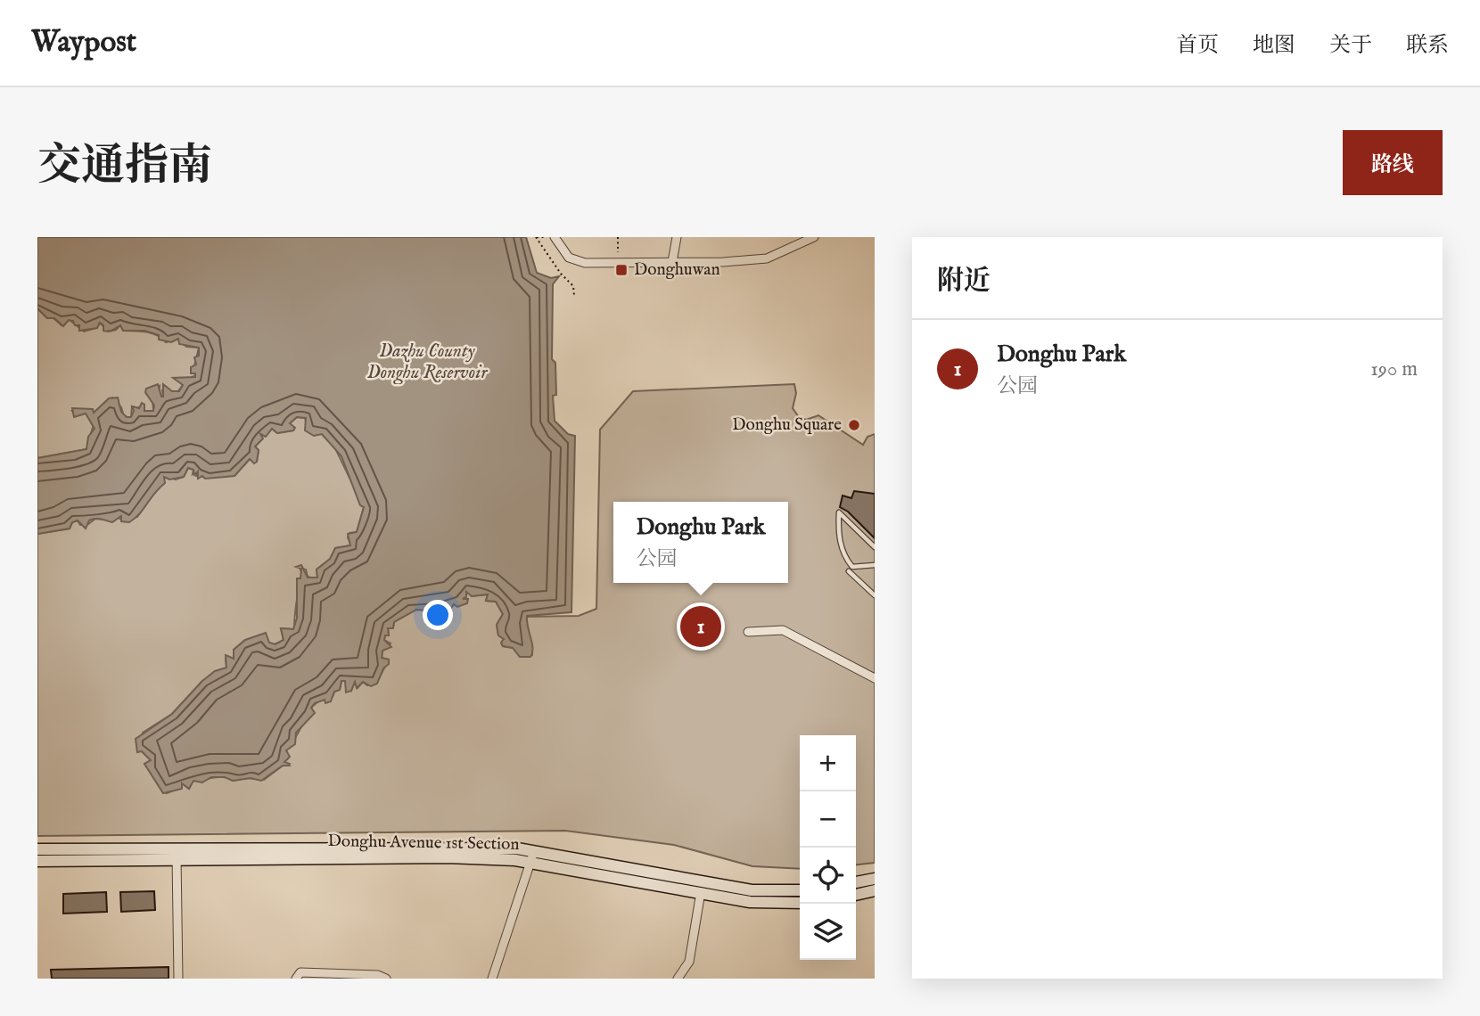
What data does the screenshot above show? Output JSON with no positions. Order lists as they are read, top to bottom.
{
  "streets": {
    "main road": ["Donghu Avenue 1st Section"]
  },
  "water": ["Dazhu County Donghu Reservoir"],
  "places": {
    "transit": ["Donghuwan"],
    "other": ["Donghu Square"]
  },
  "page": {
    "header": "Waypost",
    "nav": [
      "首页",
      "地图",
      "关于",
      "联系"
    ],
    "title": "交通指南",
    "buttons": "路线",
    "heading": "附近",
    "list": [
      {
        "mark": "1",
        "name": "Donghu Park",
        "note": "公园",
        "value": "190 m"
      }
    ],
    "popup": ["Donghu Park", "公园"],
    "pins": "1",
    "map_buttons": ["+", "−"]
  }
}
